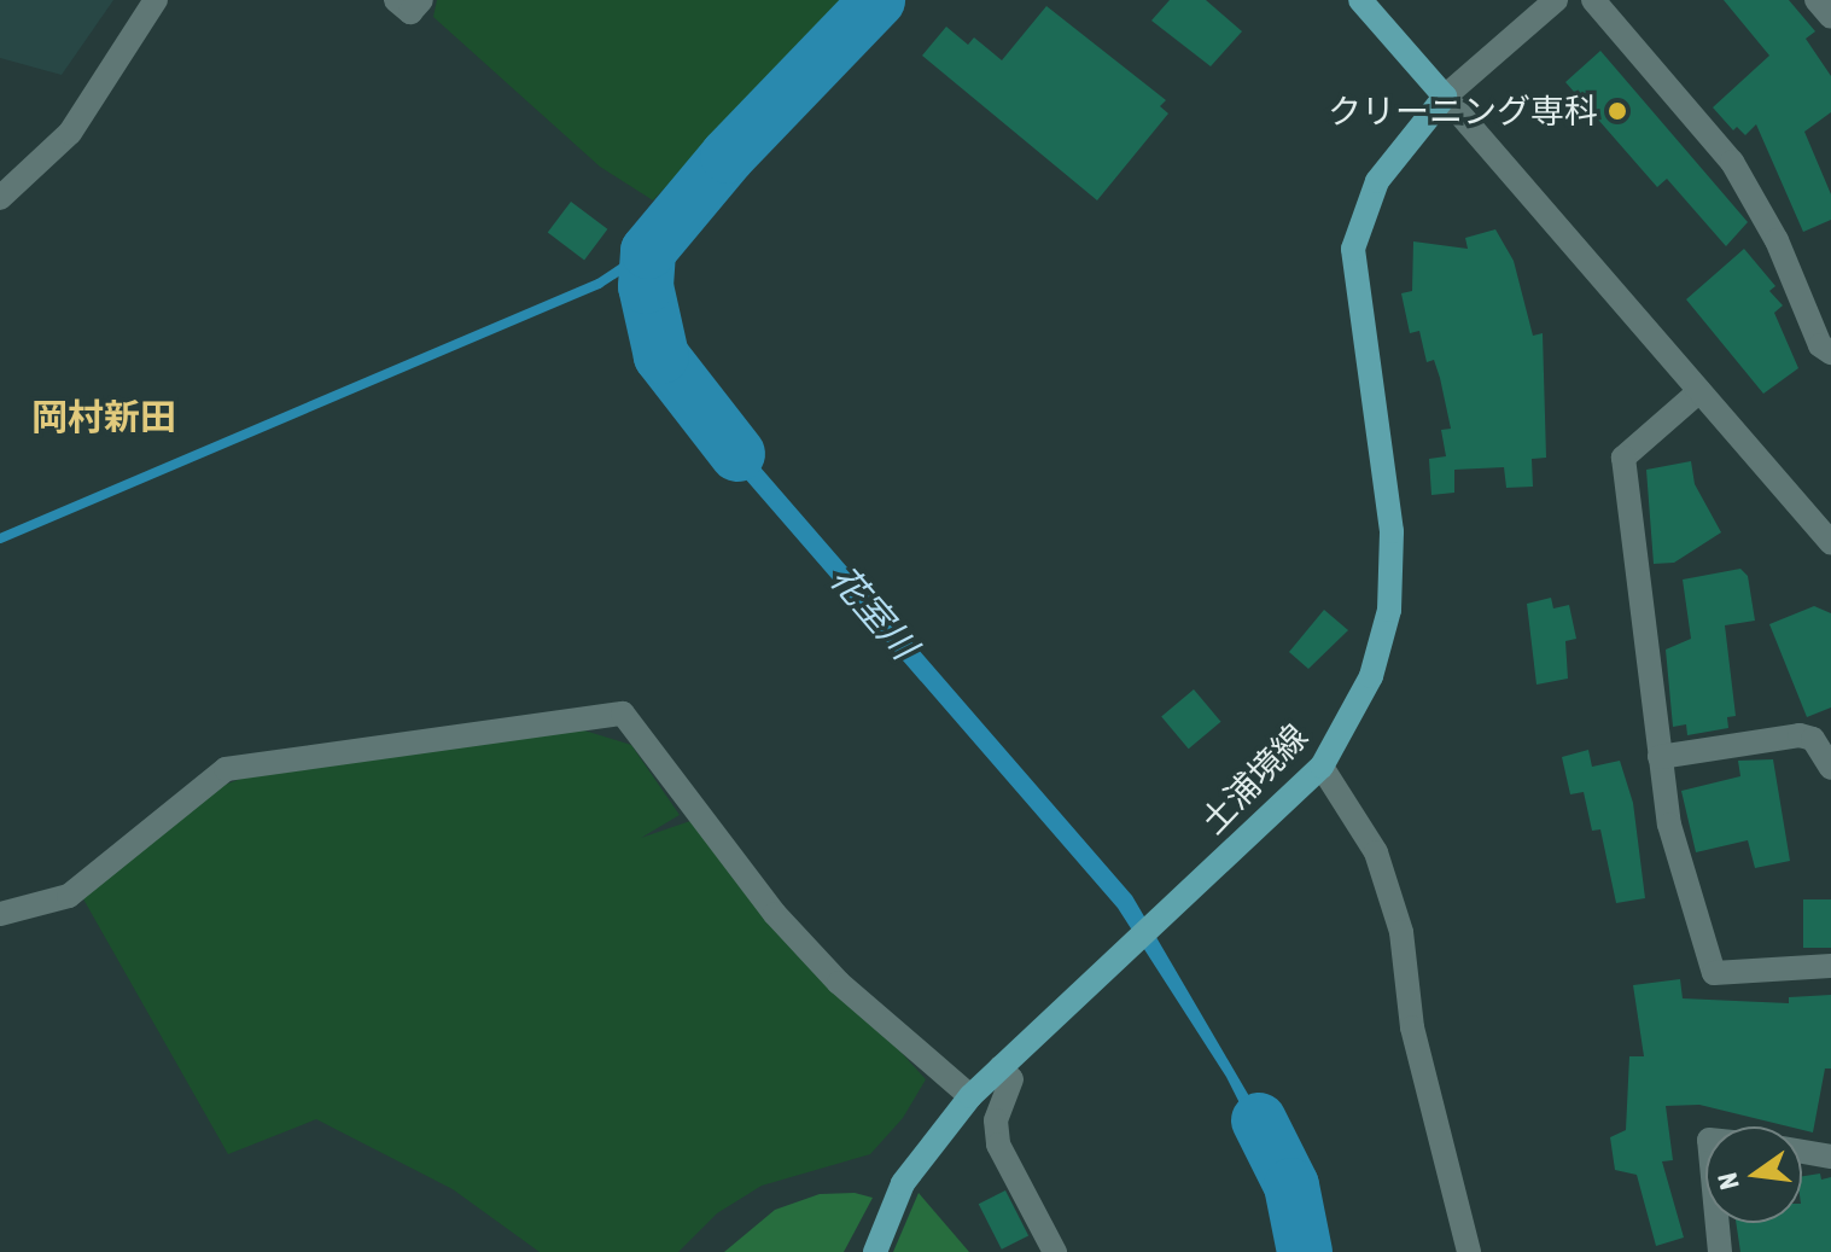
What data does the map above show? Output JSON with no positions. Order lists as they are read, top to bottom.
{
  "streets": {
    "main road": ["土浦境線"]
  },
  "districts": ["岡村新田"],
  "water": ["花室川"],
  "places": ["クリーニング専科"],
  "north": "left"
}
